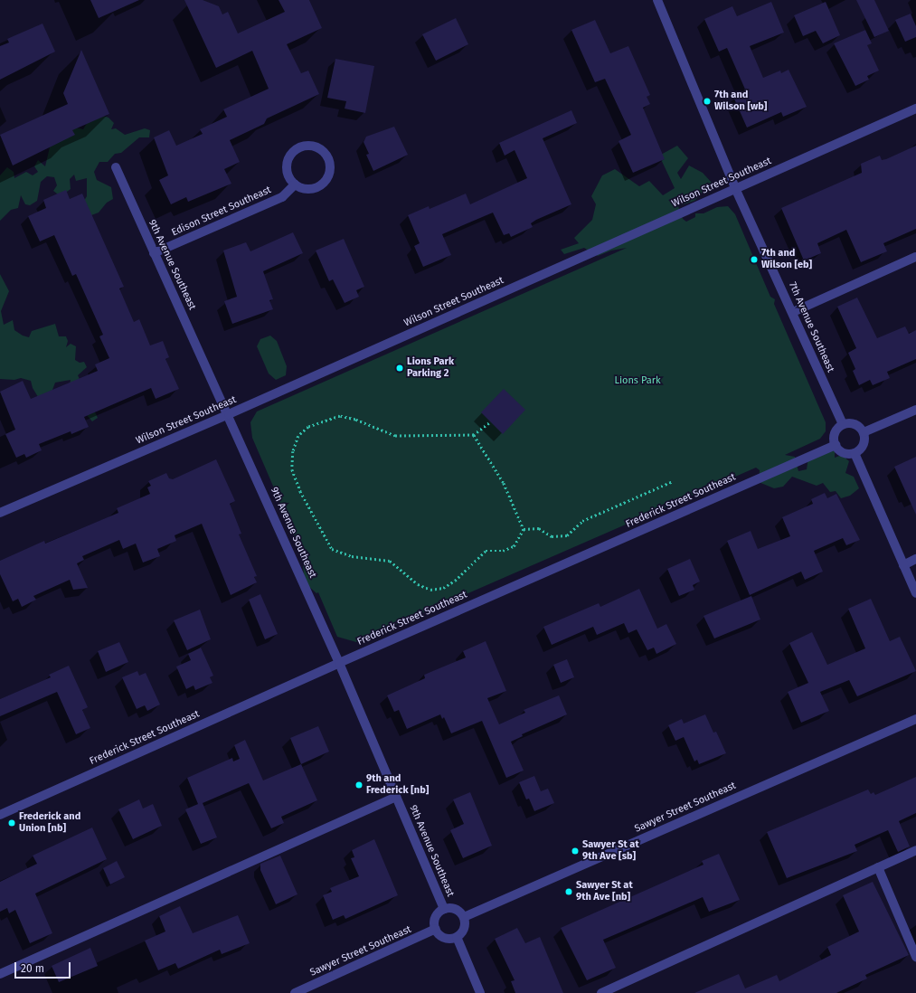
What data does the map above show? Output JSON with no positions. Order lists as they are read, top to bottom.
{
  "streets": {
    "street": [
      "Wilson Street Southeast",
      "Edison Street Southeast",
      "9th Avenue Southeast",
      "7th Avenue Southeast",
      "Frederick Street Southeast",
      "Sawyer Street Southeast"
    ]
  },
  "crossings": [
    ["Wilson Street Southeast", "9th Avenue Southeast"],
    ["Wilson Street Southeast", "7th Avenue Southeast"],
    ["Edison Street Southeast", "9th Avenue Southeast"],
    ["9th Avenue Southeast", "Frederick Street Southeast"],
    ["9th Avenue Southeast", "Sawyer Street Southeast"],
    ["7th Avenue Southeast", "Frederick Street Southeast"]
  ],
  "parks": ["Lions Park"],
  "places": [
    "7th and Wilson [wb]",
    "7th and Wilson [eb]",
    "Lions Park Parking 2",
    "9th and Frederick [nb]",
    "Frederick and Union [nb]",
    "Sawyer St at 9th Ave [sb]",
    "Sawyer St at 9th Ave [nb]"
  ],
  "scale_bar": "20 m"
}
